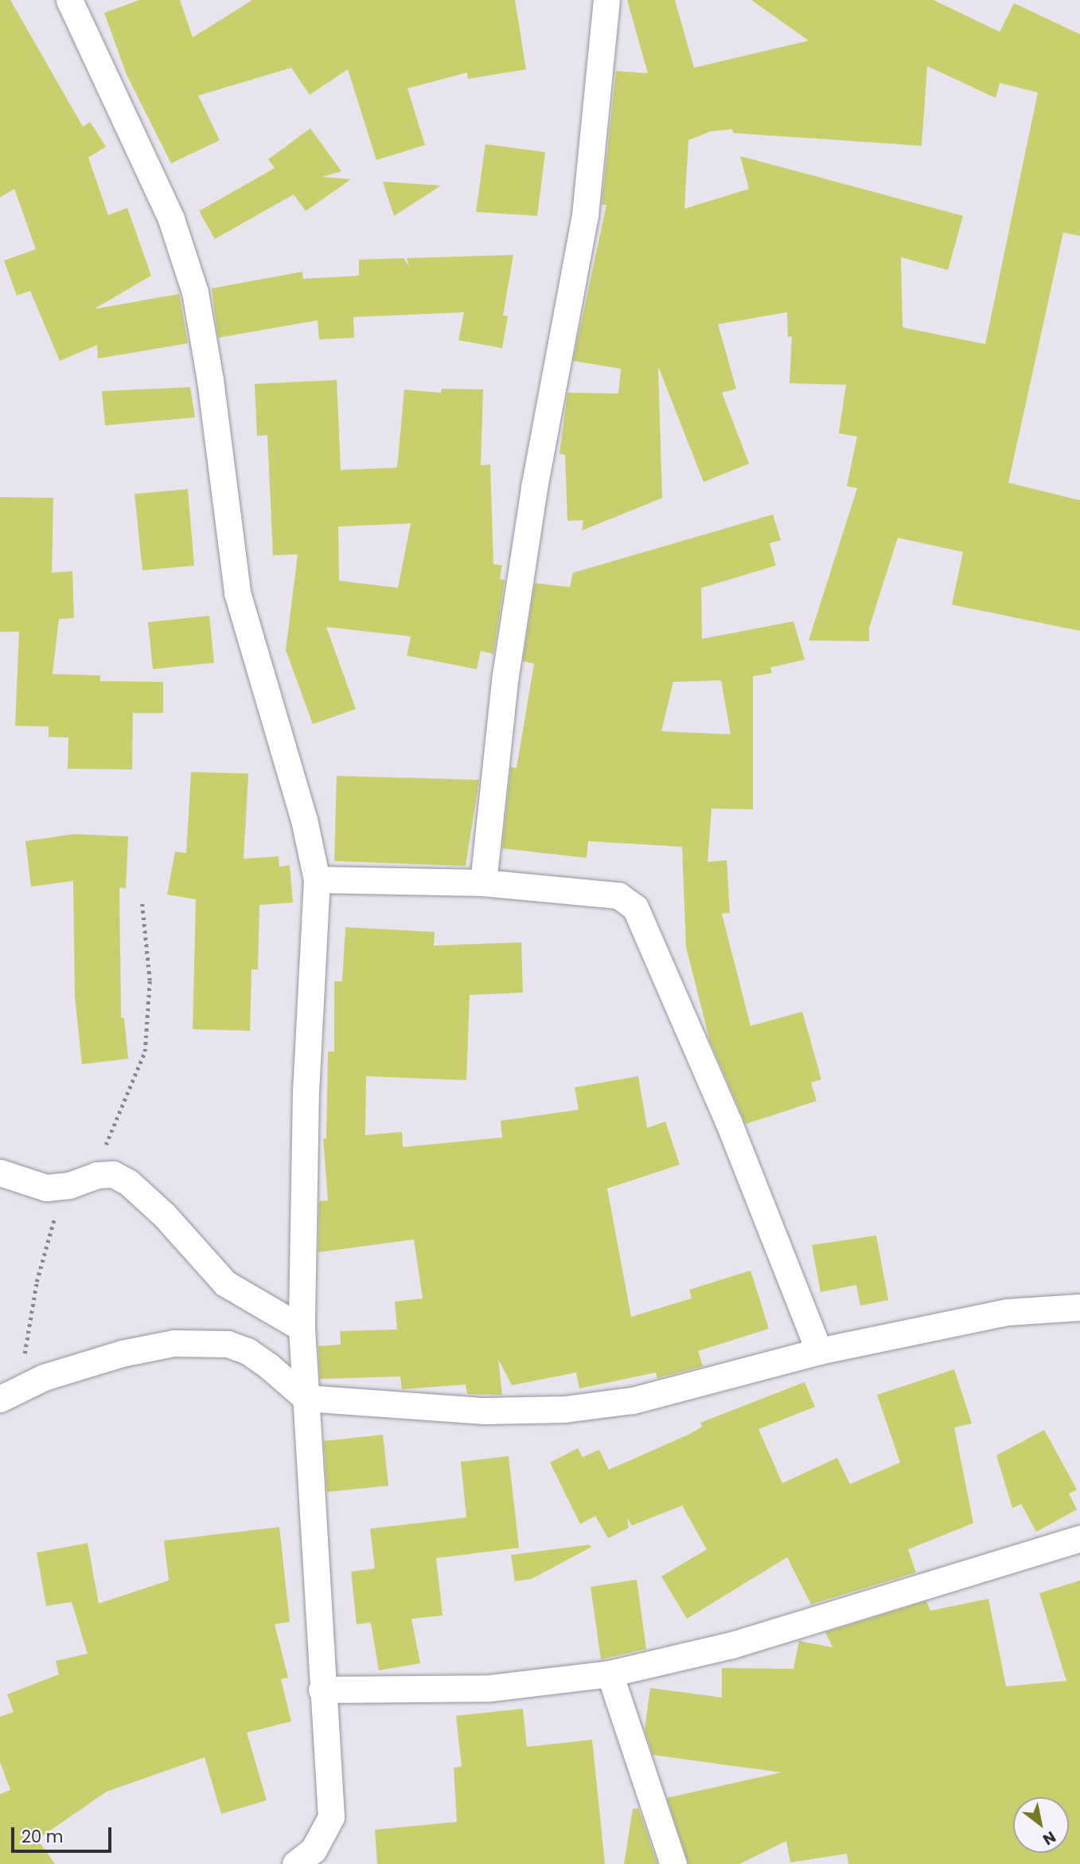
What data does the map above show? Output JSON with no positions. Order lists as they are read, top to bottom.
{
  "scale_bar": "20 m",
  "north": "bottom right"
}
